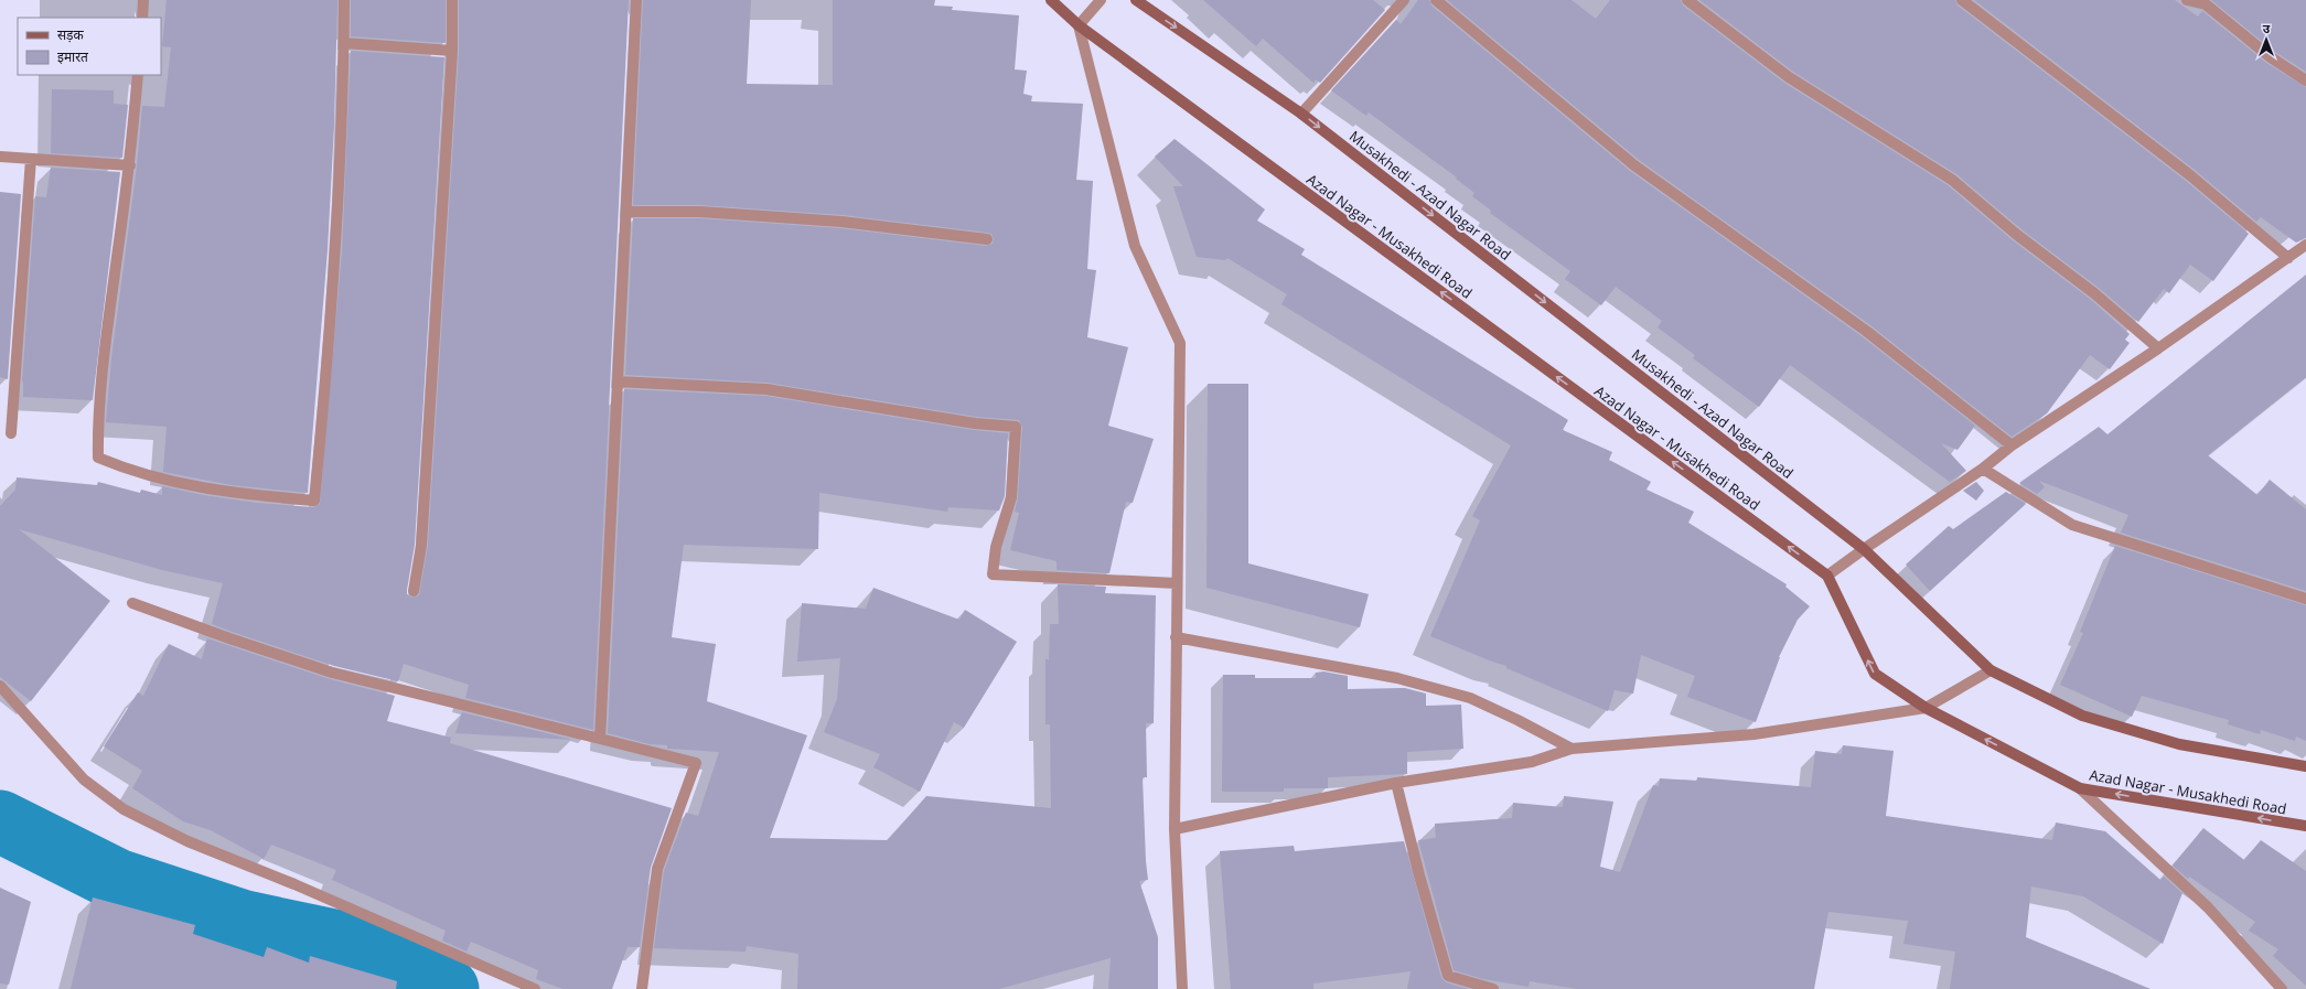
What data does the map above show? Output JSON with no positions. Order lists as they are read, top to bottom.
{
  "streets": {
    "main road": ["Musakhedi - Azad Nagar Road", "Azad Nagar - Musakhedi Road"]
  },
  "one_way": ["Musakhedi - Azad Nagar Road", "Azad Nagar - Musakhedi Road"],
  "legend": ["सड़क", "इमारत"],
  "north": "top"
}
